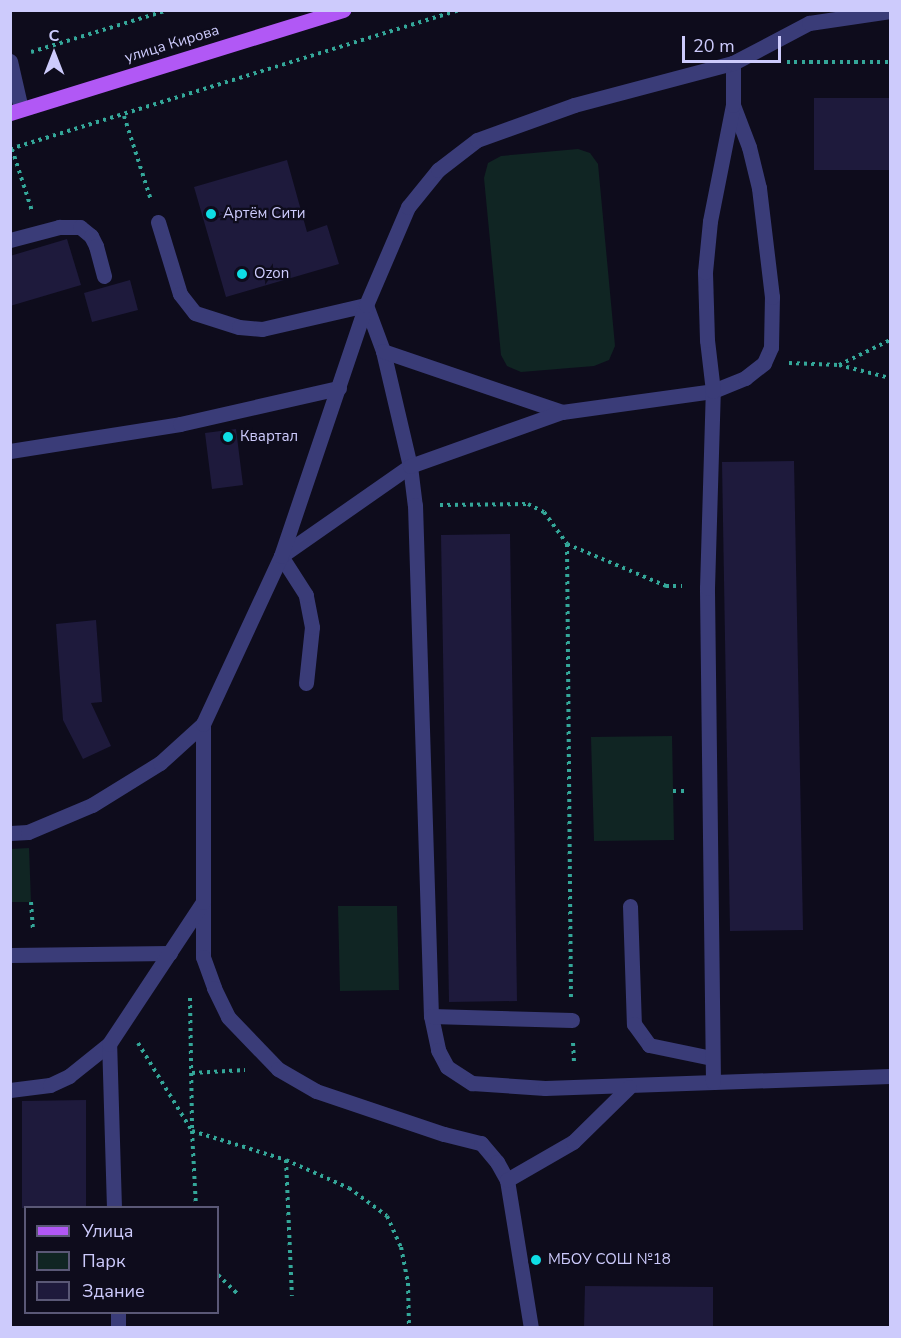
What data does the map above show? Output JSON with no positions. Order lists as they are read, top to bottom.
{
  "streets": {
    "main road": ["улица Кирова"]
  },
  "places": [
    "Артём Сити",
    "Ozon",
    "Квартал",
    "МБОУ СОШ №18"
  ],
  "legend": ["Улица", "Парк", "Здание"],
  "scale_bar": "20 m",
  "north": "top"
}
